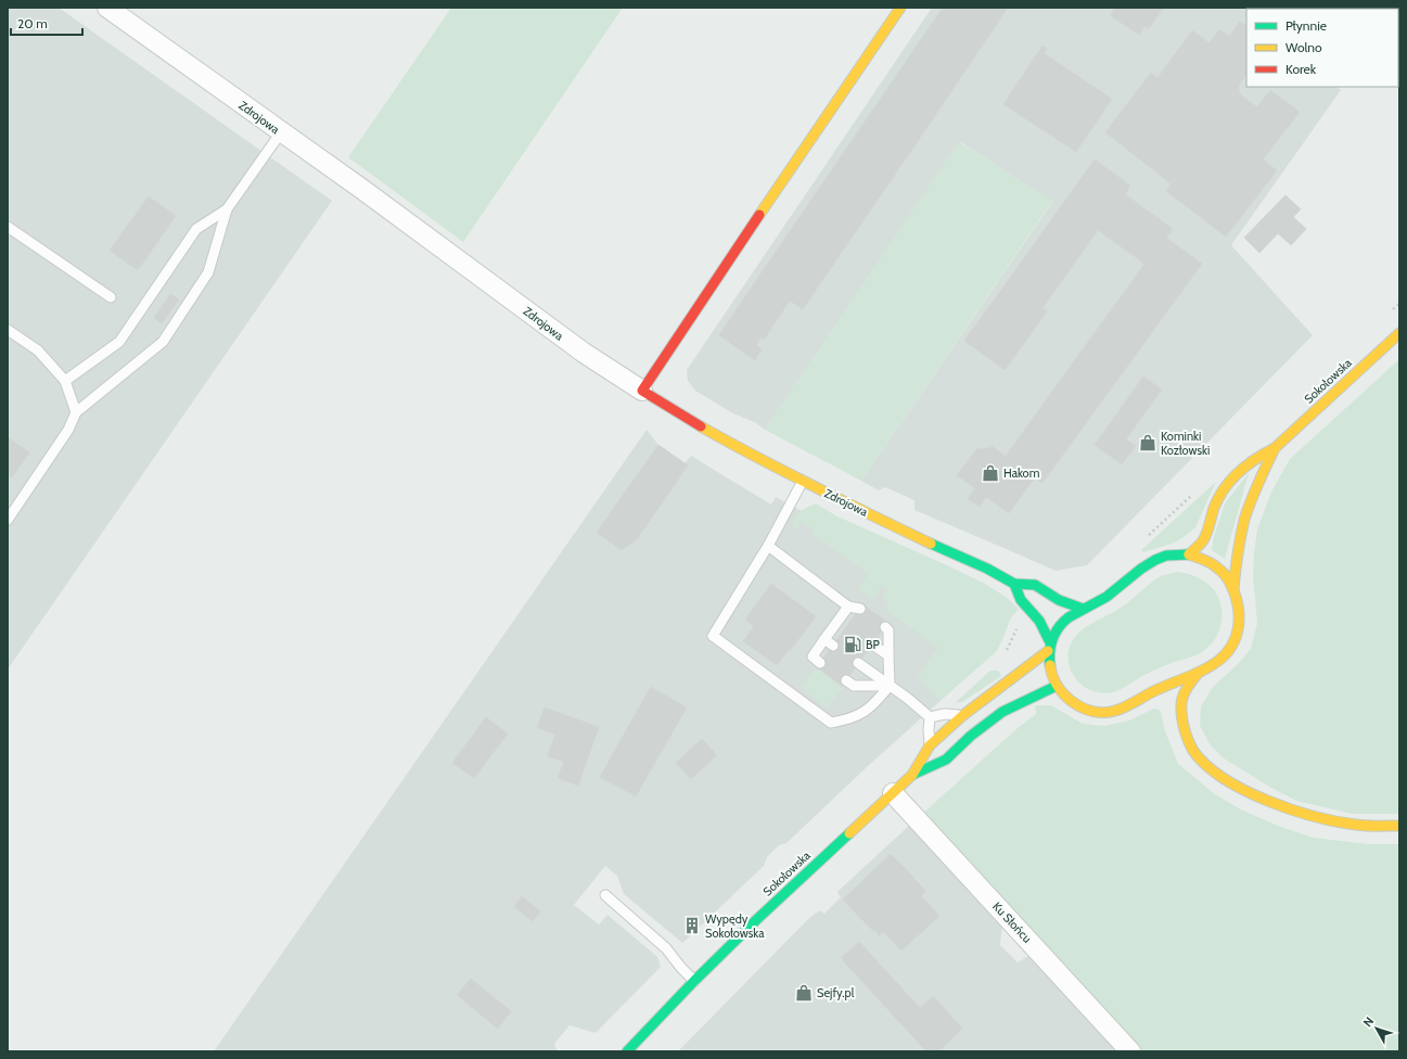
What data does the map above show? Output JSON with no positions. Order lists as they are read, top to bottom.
{
  "streets": {
    "main road": ["Zdrojowa", "Sokołowska"],
    "street": ["Ku Słońcu"]
  },
  "crossings": [
    ["Zdrojowa", "Sokołowska"],
    ["Sokołowska", "Ku Słońcu"]
  ],
  "places": {
    "shop": ["Kominki Kozłowski", "Hakom", "Sejfy.pl"],
    "fuel station": ["BP"],
    "building": ["Wypędy Sokołowska"]
  },
  "legend": ["Płynnie", "Wolno", "Korek"],
  "scale_bar": "20 m",
  "north": "top left"
}
